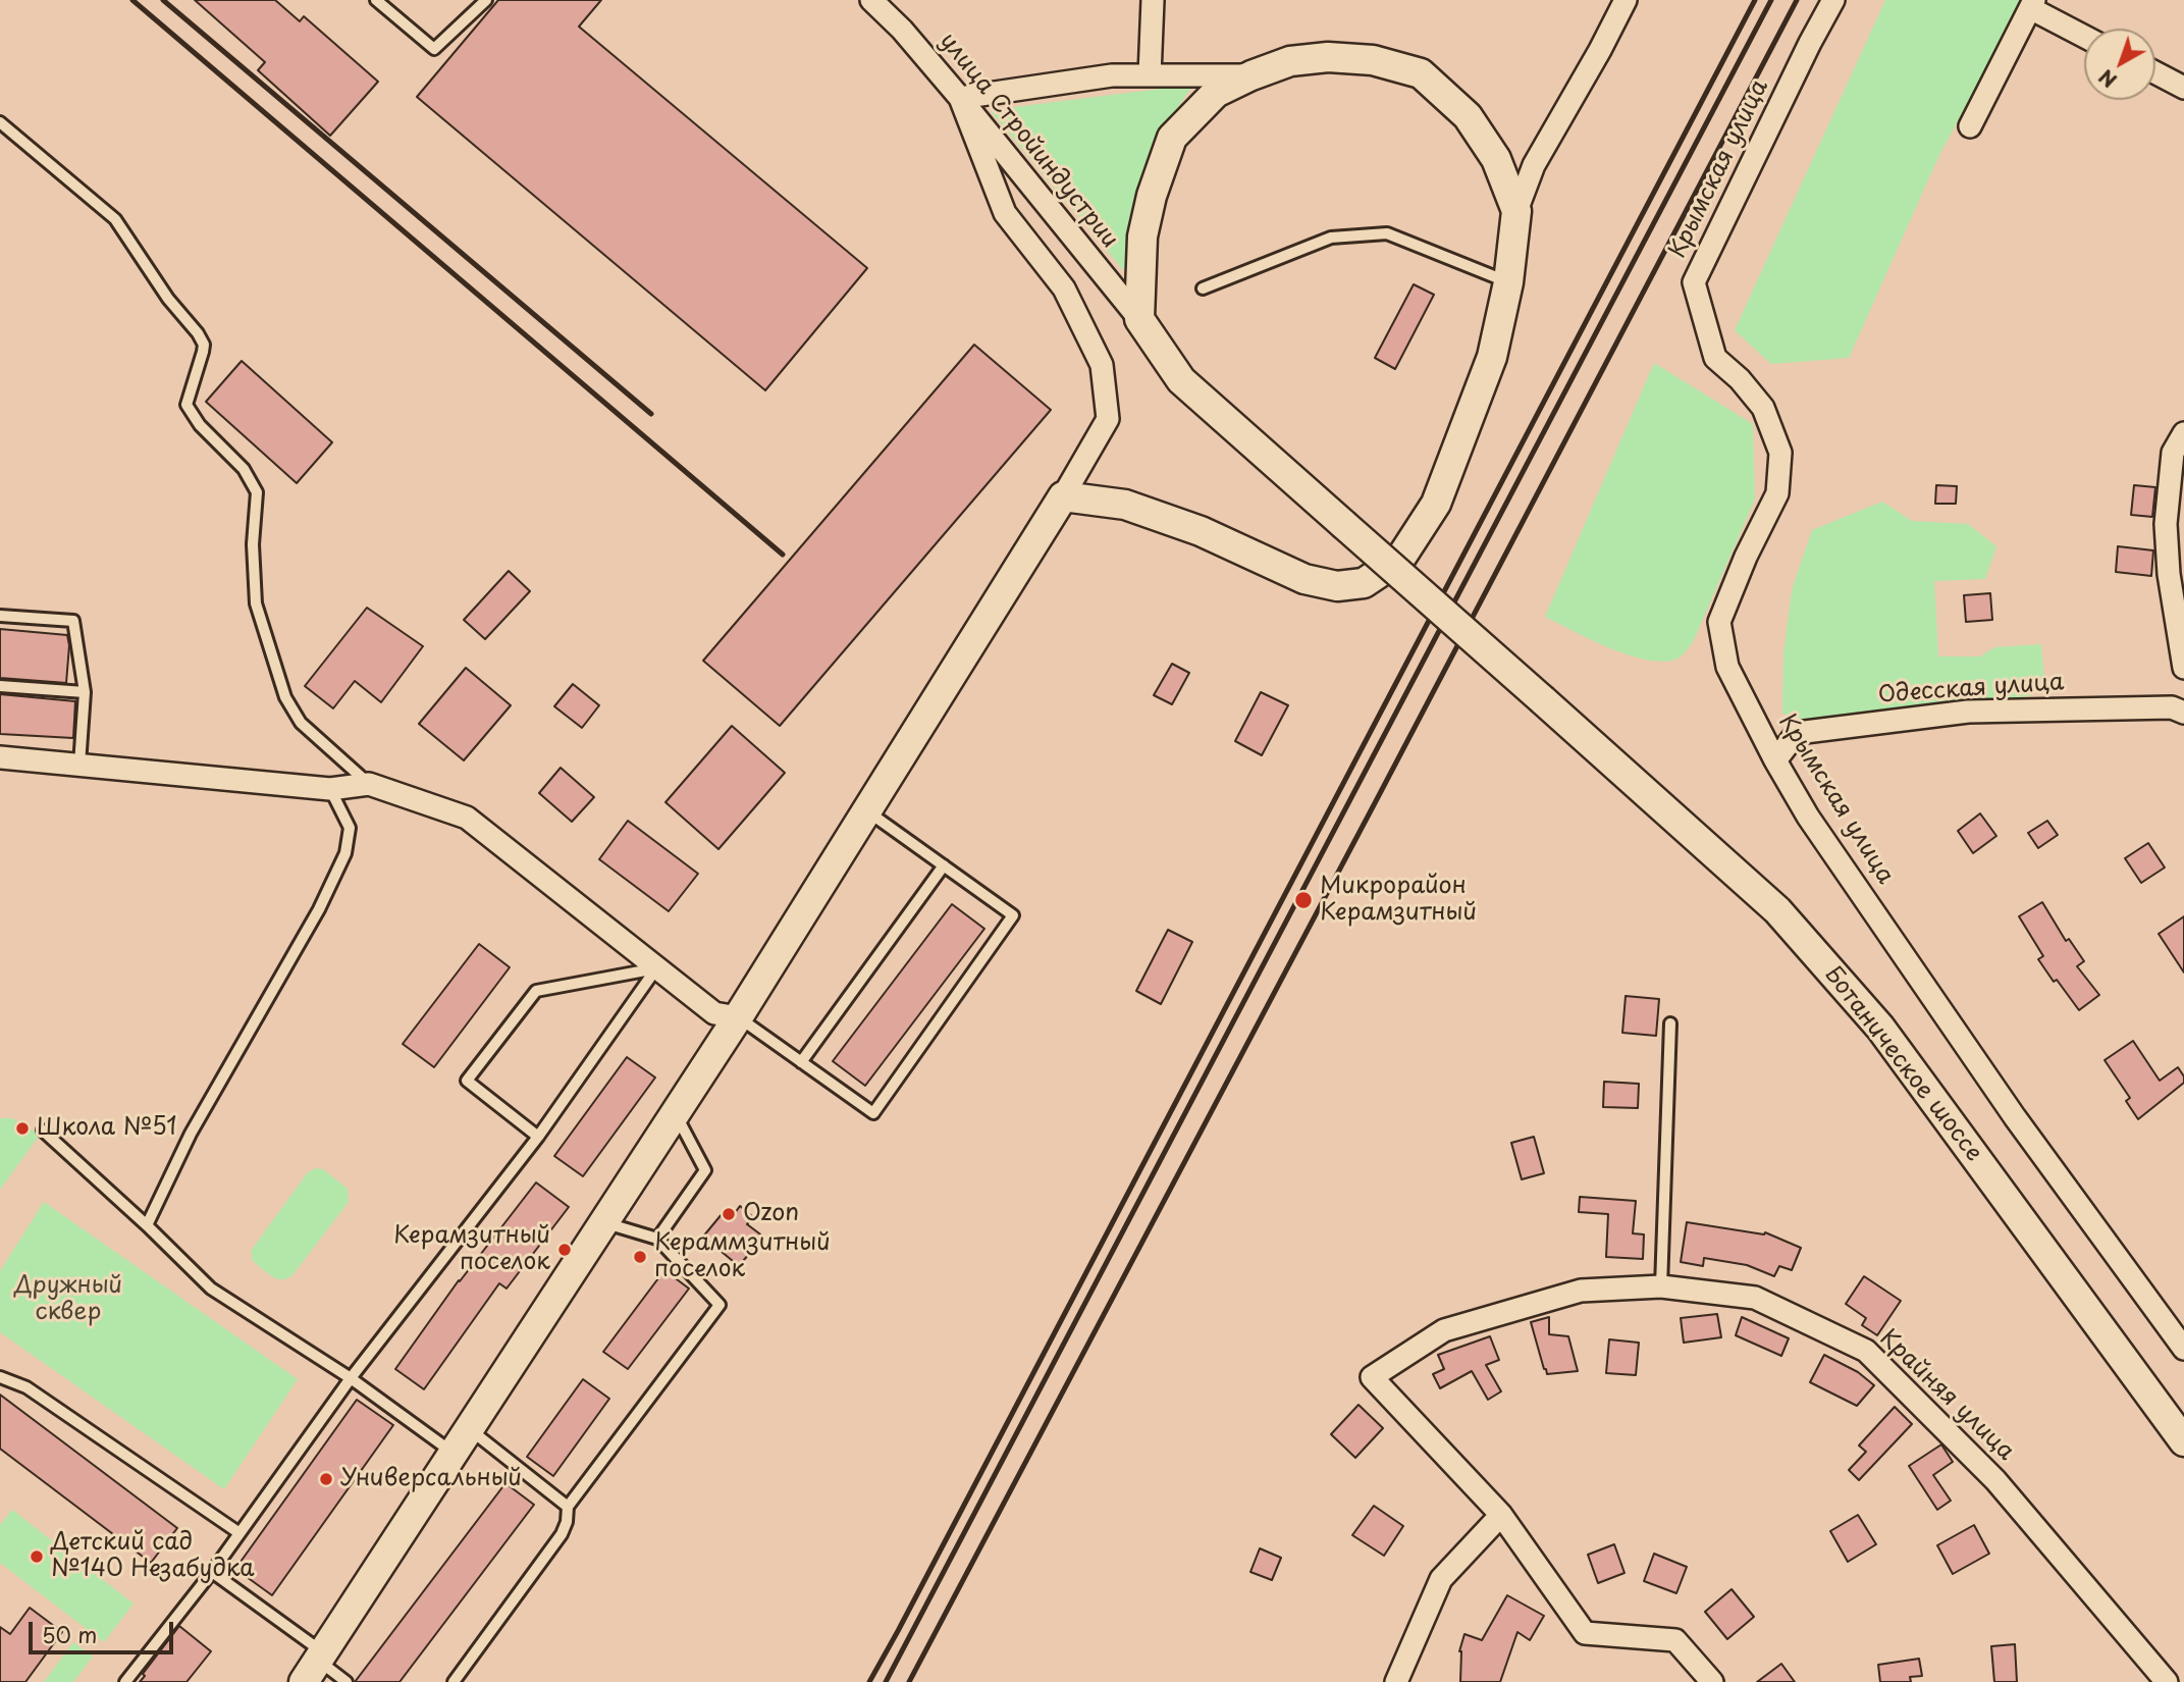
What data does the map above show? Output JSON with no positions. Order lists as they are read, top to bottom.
{
  "streets": {
    "street": [
      "улица Стройиндустрии",
      "Крымская улица",
      "Одесская улица",
      "Ботаническое шоссе",
      "Крайняя улица"
    ]
  },
  "crossings": [
    ["улица Стройиндустрии", "Ботаническое шоссе"],
    ["Крымская улица", "Одесская улица"]
  ],
  "parks": ["Дружный сквер"],
  "places": [
    "Микрорайон Керамзитный",
    "Школа №51",
    "Ozon",
    "Керамзитный поселок",
    "Кераммзитный поселок",
    "Универсальный",
    "Детский сад №140 Незабудка"
  ],
  "scale_bar": "50 m",
  "north": "bottom left"
}
